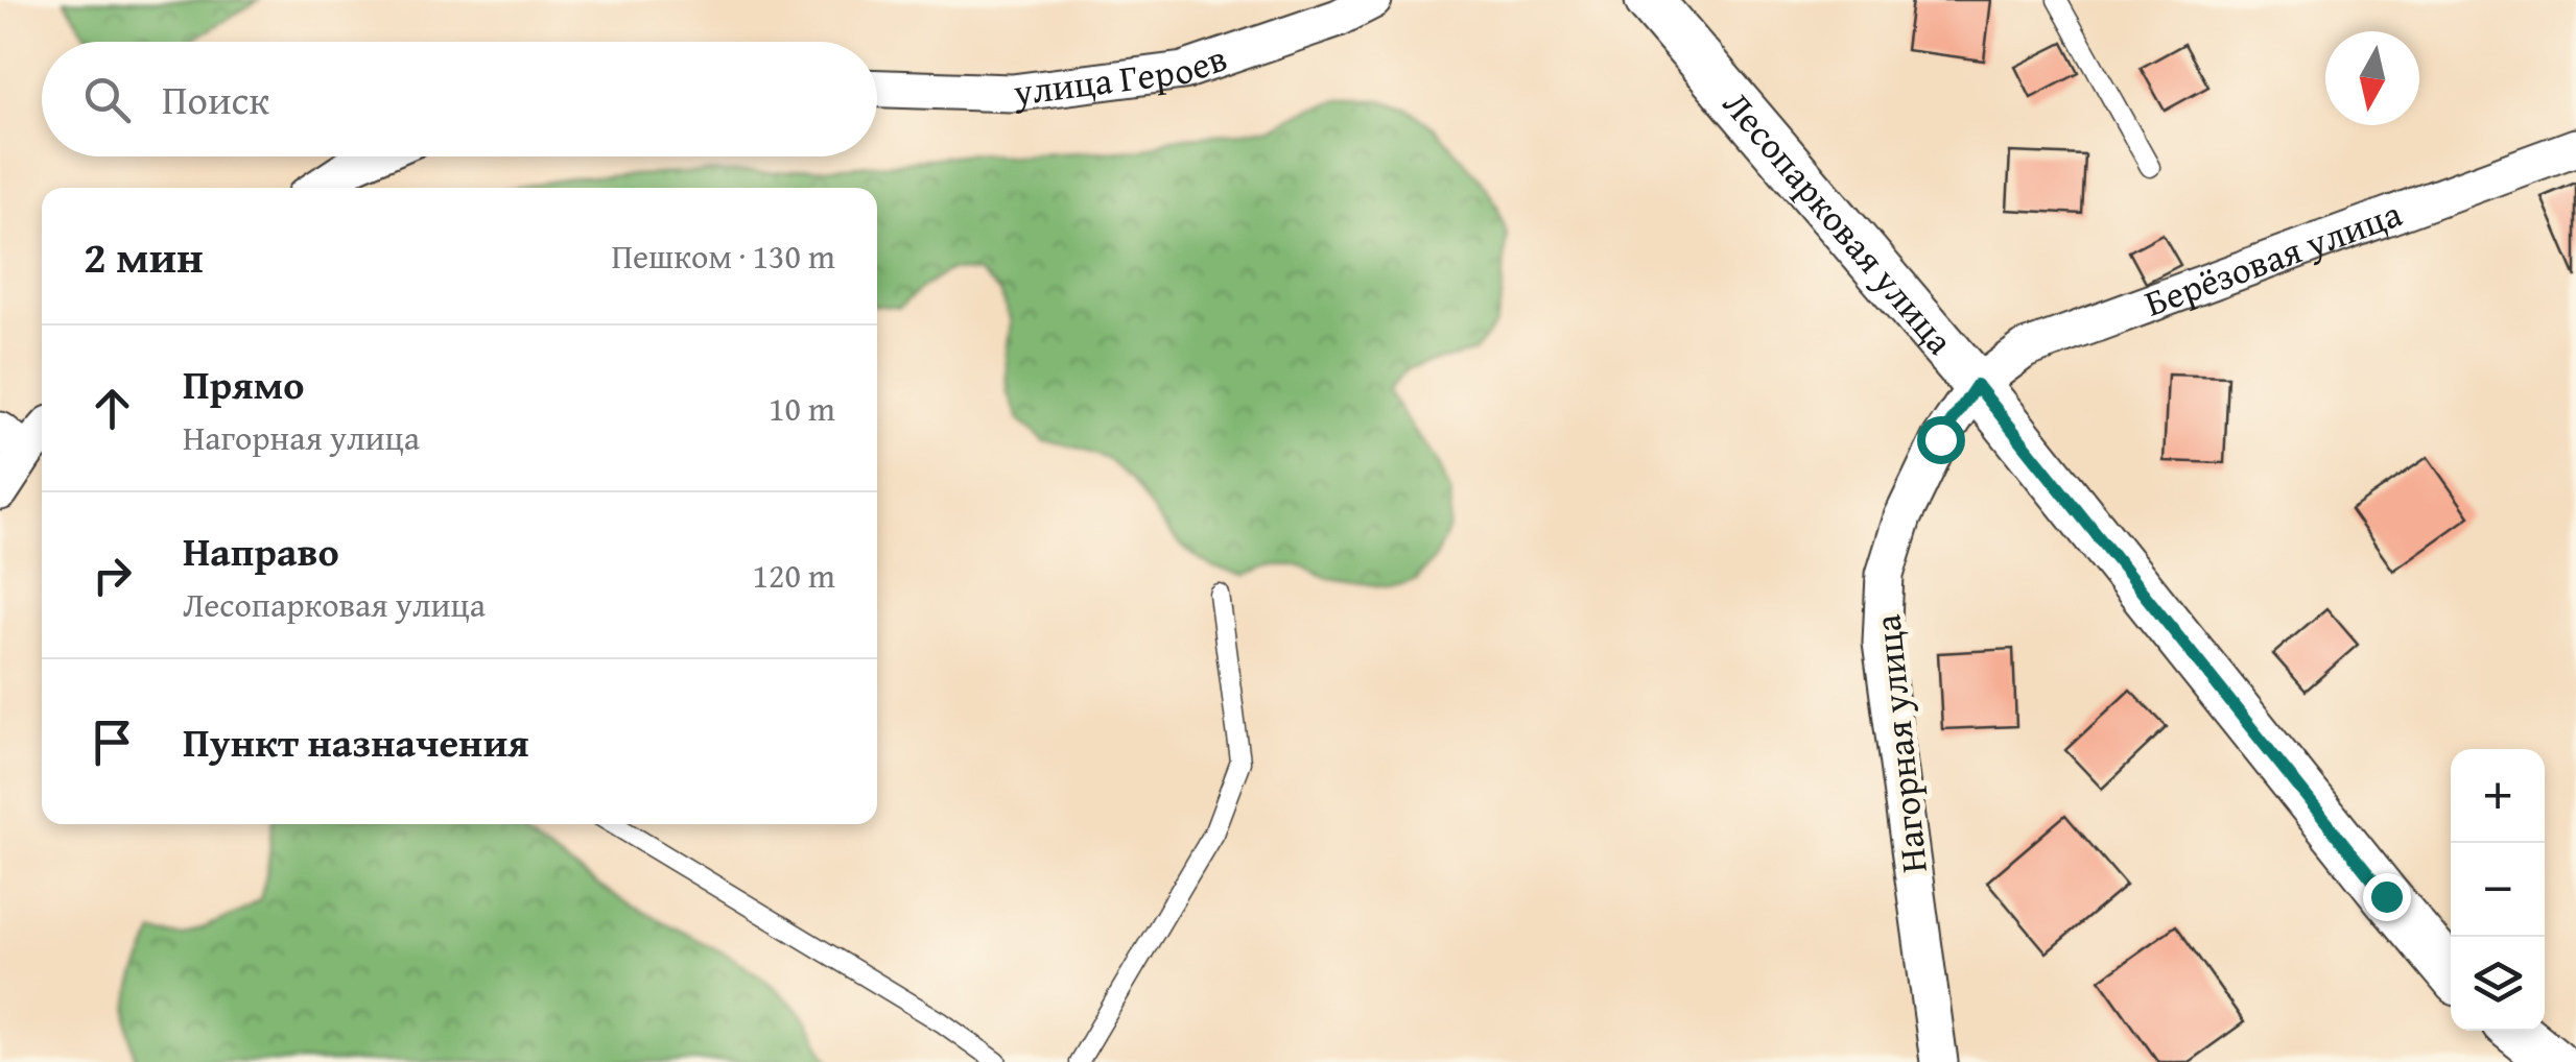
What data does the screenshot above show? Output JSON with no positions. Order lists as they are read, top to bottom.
{
  "streets": {
    "street": [
      "улица Героев",
      "Лесопарковая улица",
      "Берёзовая улица",
      "Нагорная улица"
    ]
  },
  "crossings": [
    ["Лесопарковая улица", "Берёзовая улица"],
    ["Лесопарковая улица", "Нагорная улица"],
    ["Берёзовая улица", "Нагорная улица"]
  ],
  "north": "bottom",
  "page": {
    "search": "Поиск",
    "heading": ["2 мин", "Пешком · 130 m"],
    "list": [
      ["Прямо", "Нагорная улица", "10 m"],
      ["Направо", "Лесопарковая улица", "120 m"],
      "Пункт назначения"
    ],
    "map_buttons": ["+", "−"]
  }
}
